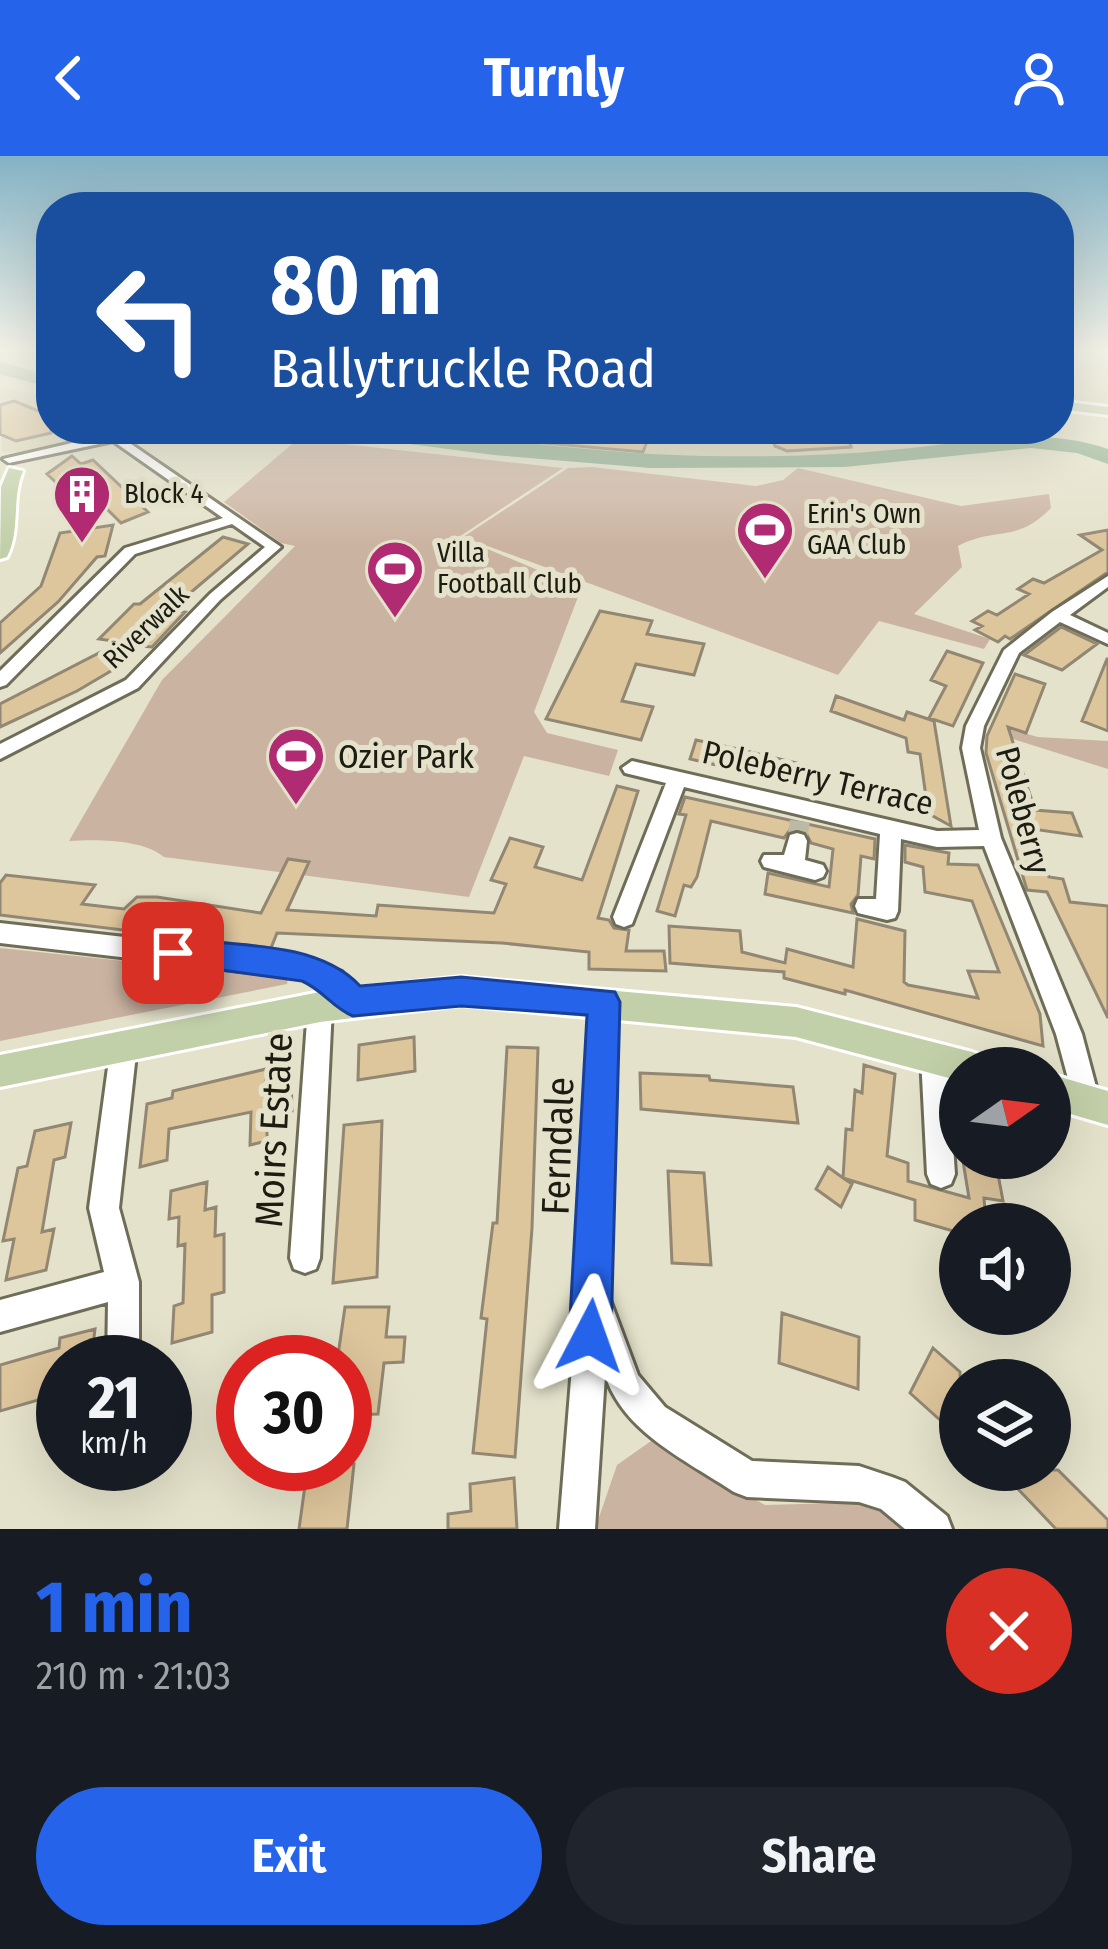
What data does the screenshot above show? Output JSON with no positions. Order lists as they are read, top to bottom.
{
  "streets": {
    "street": [
      "Riverwalk",
      "Poleberry Terrace",
      "Poleberry",
      "Moirs Estate",
      "Ferndale"
    ]
  },
  "crossings": [
    ["Poleberry Terrace", "Poleberry"]
  ],
  "places": {
    "building": ["Block 4"],
    "sports": ["Erin's Own GAA Club", "Villa Football Club", "Ozier Park"]
  },
  "north": "right",
  "page": {
    "header": "Turnly",
    "turn": ["80 m", "Ballytruckle Road"],
    "speed": "21 km/h",
    "limit": "30",
    "heading": ["1 min", "210 m · 21:03"],
    "buttons": ["Exit", "Share"]
  }
}
